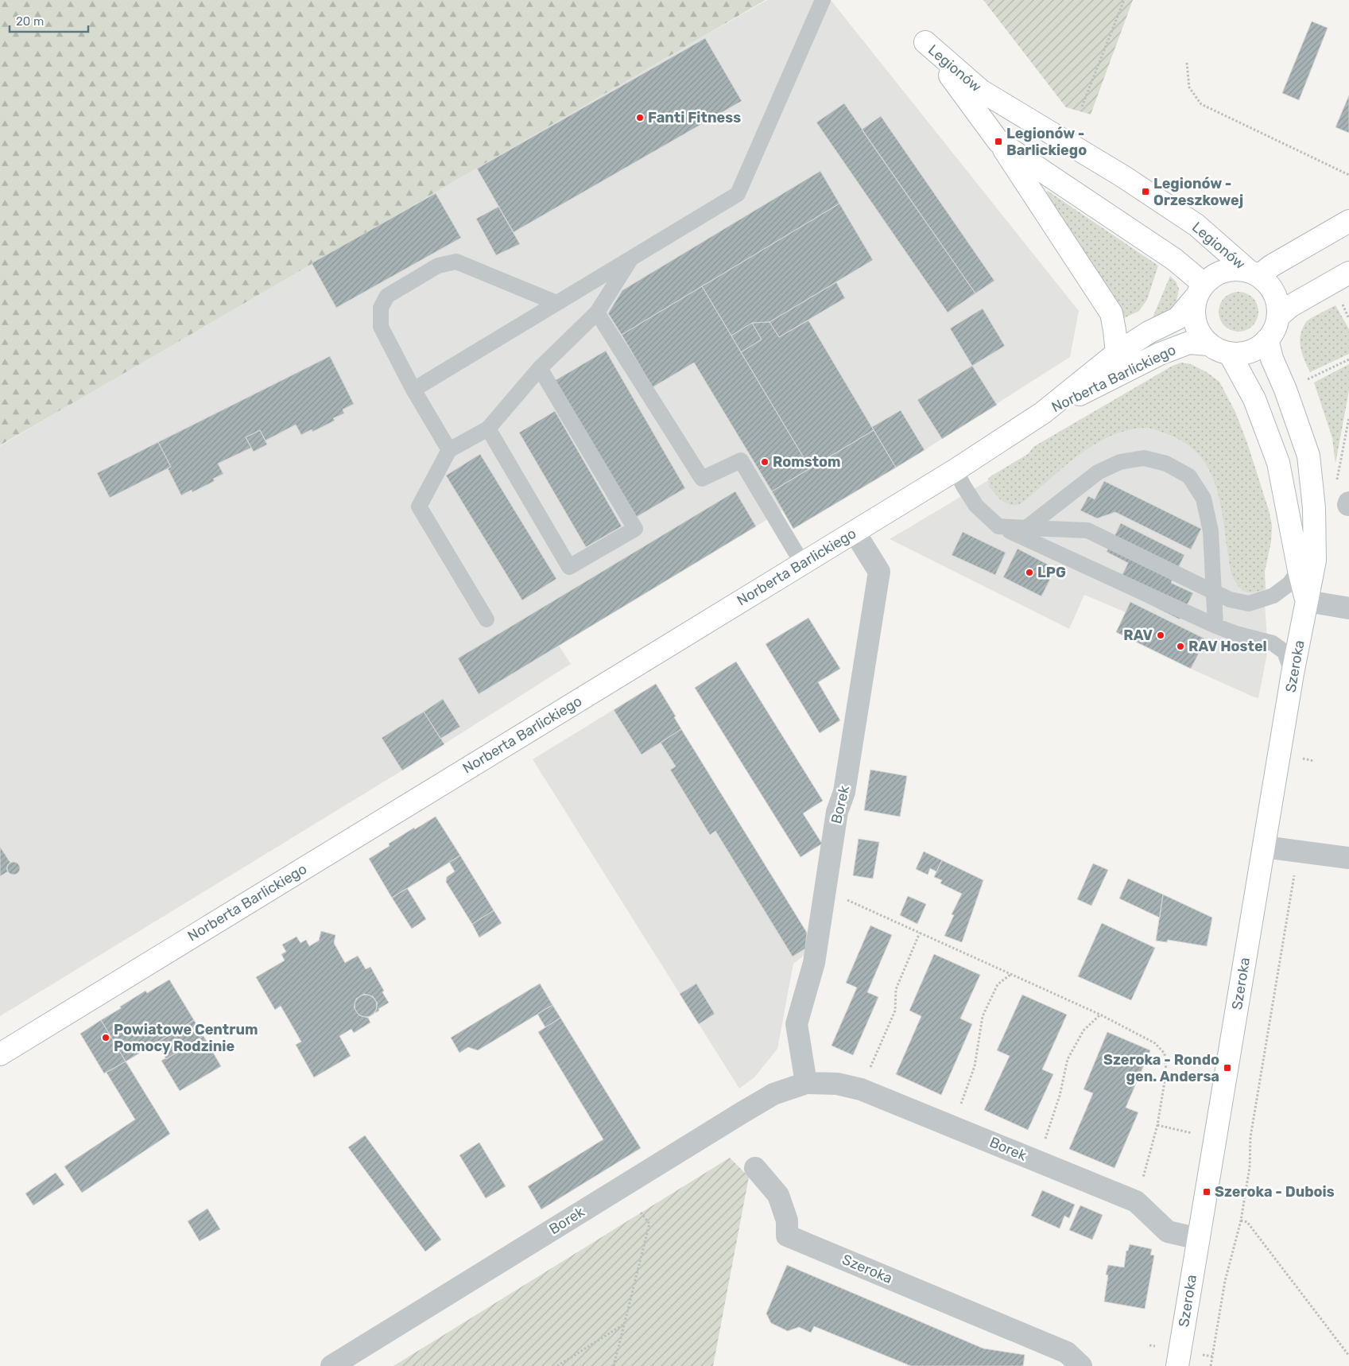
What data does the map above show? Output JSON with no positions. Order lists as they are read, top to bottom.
{
  "streets": {
    "street": [
      "Legionów",
      "Norberta Barlickiego",
      "Szeroka",
      "Borek"
    ]
  },
  "crossings": [
    ["Legionów", "Norberta Barlickiego"],
    ["Legionów", "Szeroka"],
    ["Norberta Barlickiego", "Szeroka"],
    ["Norberta Barlickiego", "Borek"],
    ["Szeroka", "Borek"]
  ],
  "places": {
    "other": [
      "Fanti Fitness",
      "Romstom",
      "LPG",
      "RAV",
      "RAV Hostel",
      "Powiatowe Centrum Pomocy Rodzinie"
    ],
    "transit": [
      "Legionów - Barlickiego",
      "Legionów - Orzeszkowej",
      "Szeroka - Rondo gen. Andersa",
      "Szeroka - Dubois"
    ]
  },
  "scale_bar": "20 m"
}
